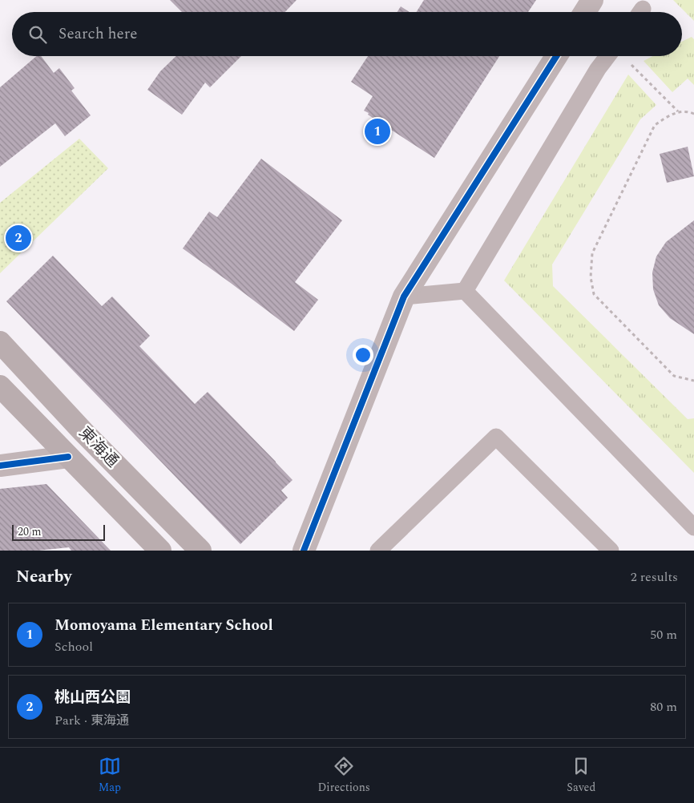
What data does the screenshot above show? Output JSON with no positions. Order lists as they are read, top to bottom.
{
  "streets": {
    "main road": ["東海通"]
  },
  "scale_bar": "20 m",
  "page": {
    "search": "Search here",
    "pins": ["1", "2"],
    "scale": "20 m",
    "heading": ["Nearby", "2 results"],
    "list": [
      {
        "mark": "1",
        "name": "Momoyama Elementary School",
        "note": "School",
        "value": "50 m"
      },
      {
        "mark": "2",
        "name": "桃山西公園",
        "note": "Park · 東海通",
        "value": "80 m"
      }
    ],
    "nav": ["Map", "Directions", "Saved"]
  }
}
